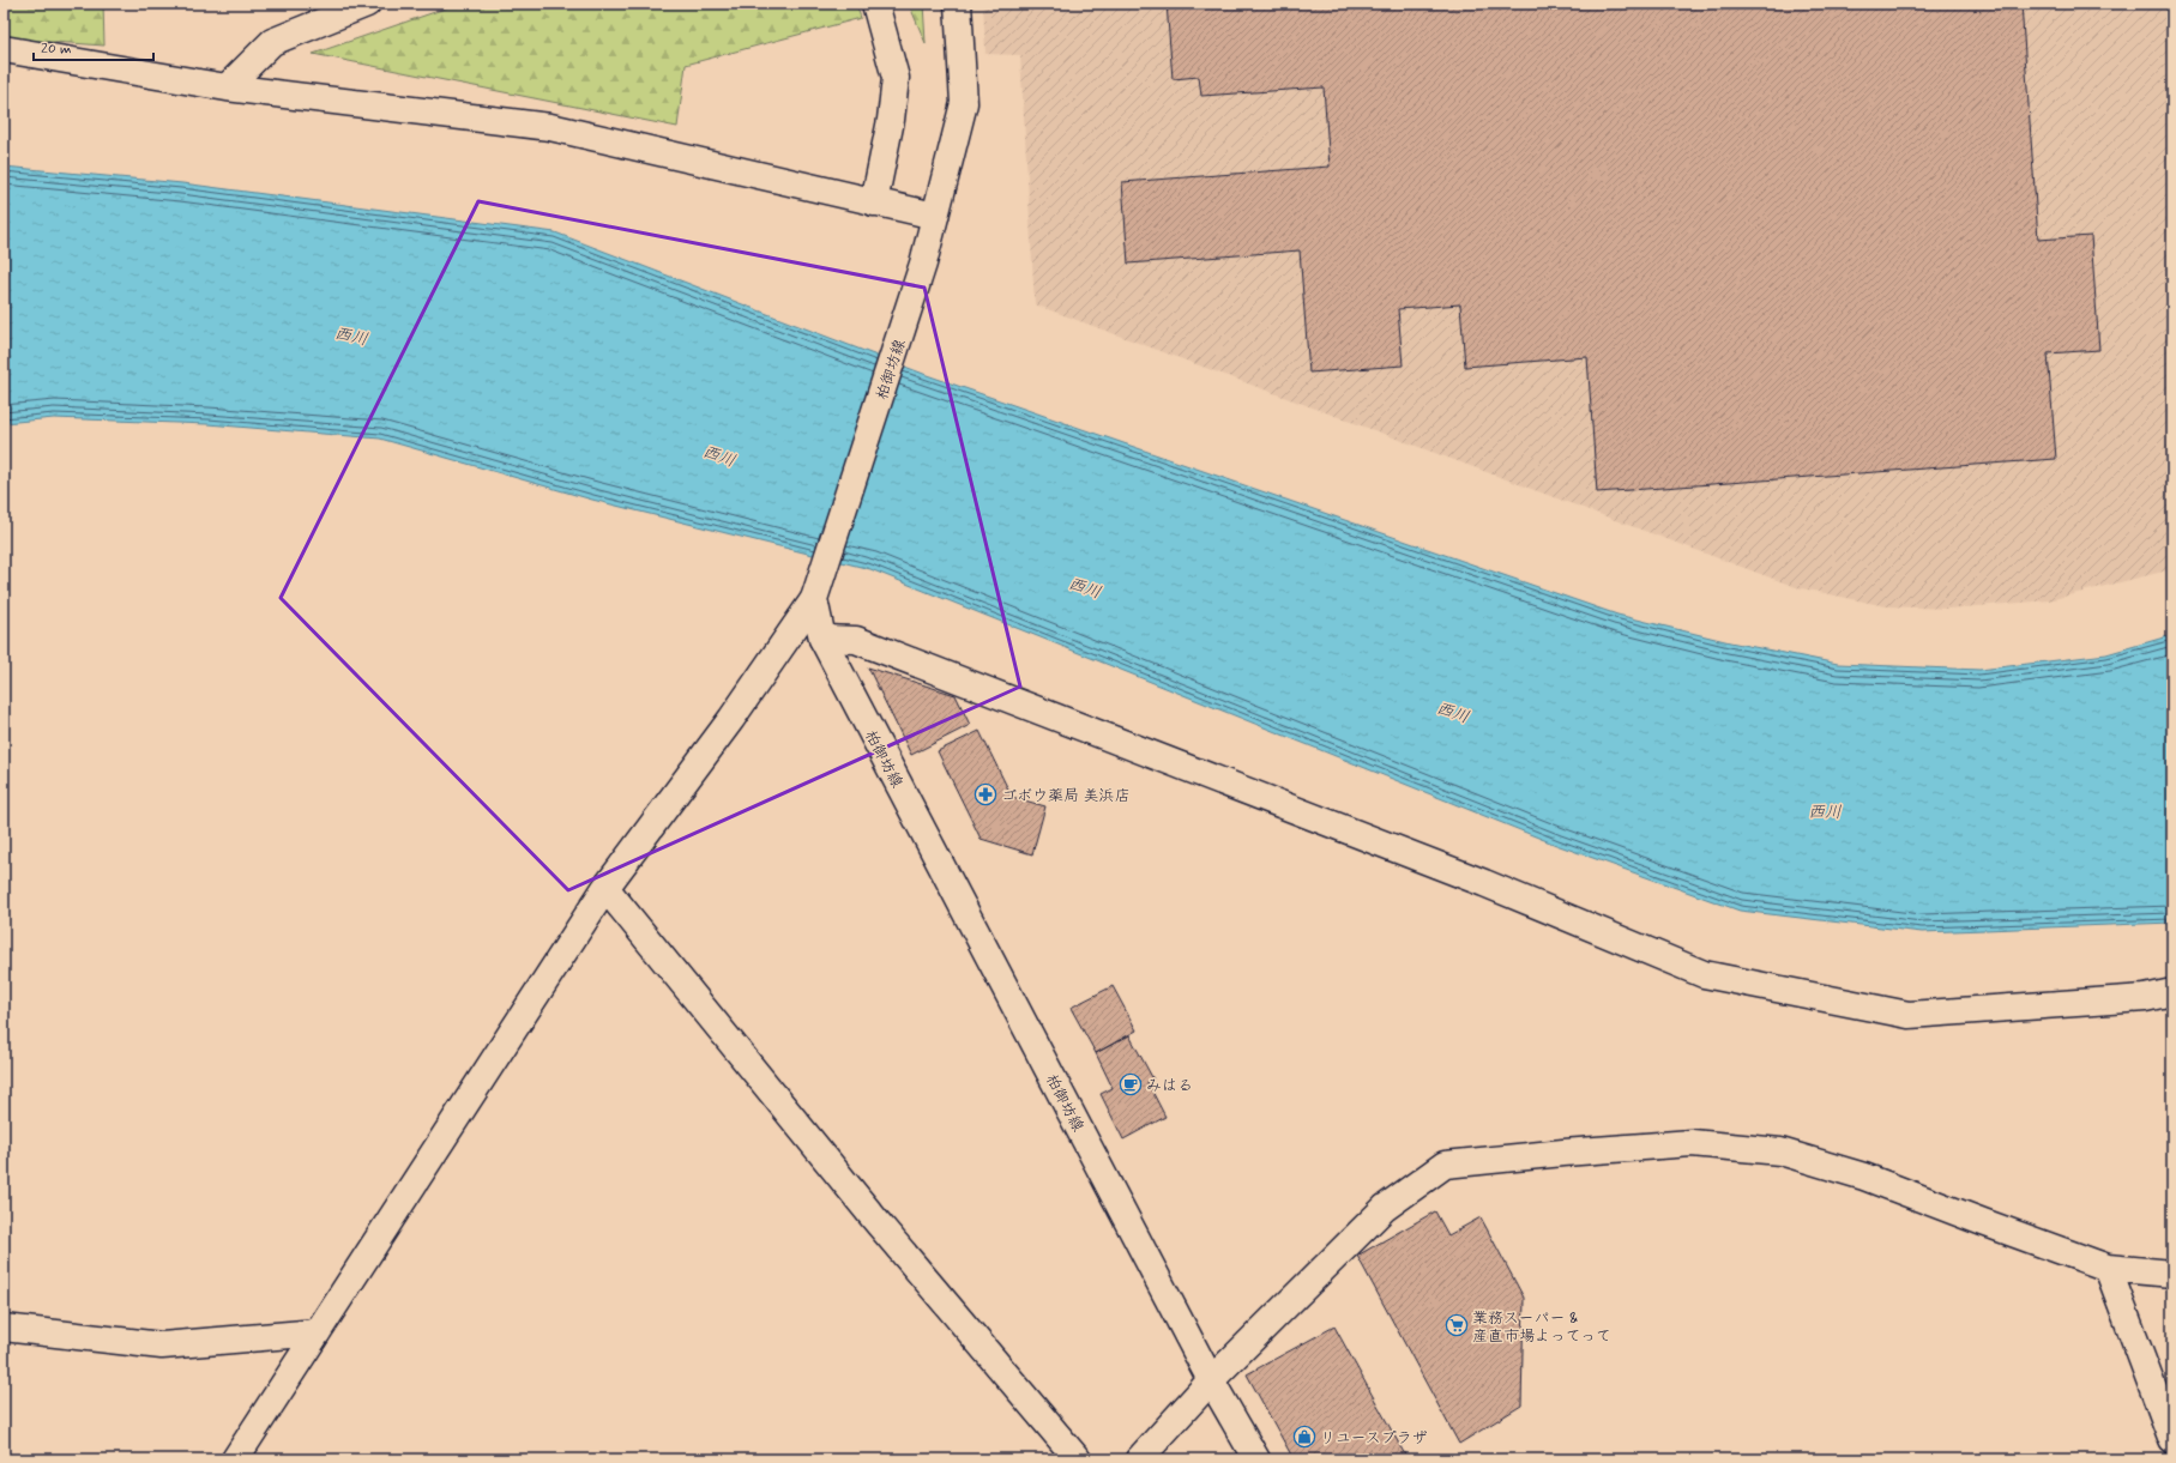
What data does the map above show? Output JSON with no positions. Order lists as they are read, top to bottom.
{
  "streets": {
    "street": ["柏御坊線"]
  },
  "water": ["西川"],
  "places": {
    "pharmacy": ["ゴボウ薬局 美浜店"],
    "cafe": ["みはる"],
    "supermarket": ["業務スーパー & 産直市場よってって"],
    "shop": ["リユースプラザ"]
  },
  "scale_bar": "20 m"
}
